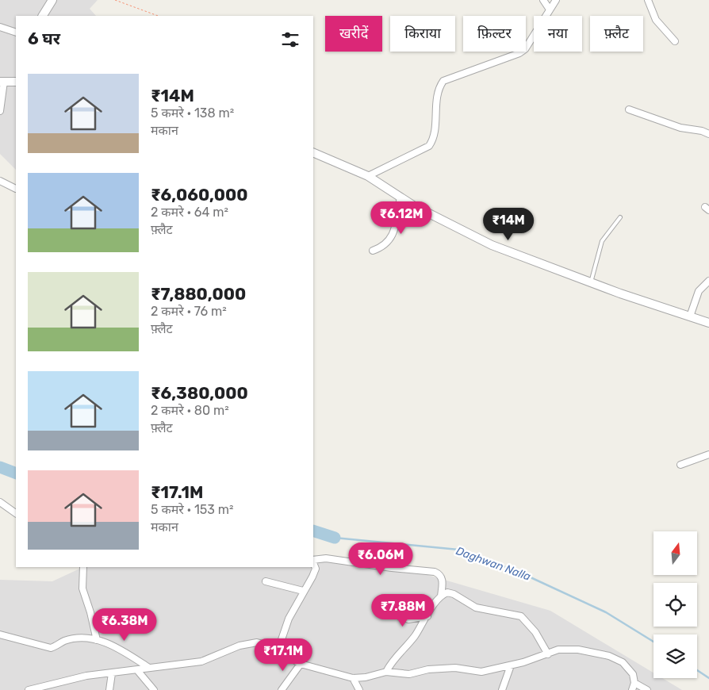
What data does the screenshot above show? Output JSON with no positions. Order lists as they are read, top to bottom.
{
  "water": ["Daghwan Nalla"],
  "north": "top",
  "page": {
    "chip": [
      "खरीदें",
      "किराया",
      "फ़िल्टर",
      "नया",
      "फ़्लैट"
    ],
    "heading": "6 घर",
    "list": [
      {
        "name": "₹14M",
        "note": "5 कमरे · 138 m² · मकान"
      },
      {
        "name": "₹6,060,000",
        "note": "2 कमरे · 64 m² · फ़्लैट"
      },
      {
        "name": "₹7,880,000",
        "note": "2 कमरे · 76 m² · फ़्लैट"
      },
      {
        "name": "₹6,380,000",
        "note": "2 कमरे · 80 m² · फ़्लैट"
      },
      {
        "name": "₹17.1M",
        "note": "5 कमरे · 153 m² · मकान"
      }
    ],
    "price": [
      "₹6.12M",
      "₹14M",
      "₹6.06M",
      "₹7.88M",
      "₹6.38M",
      "₹17.1M"
    ]
  }
}
